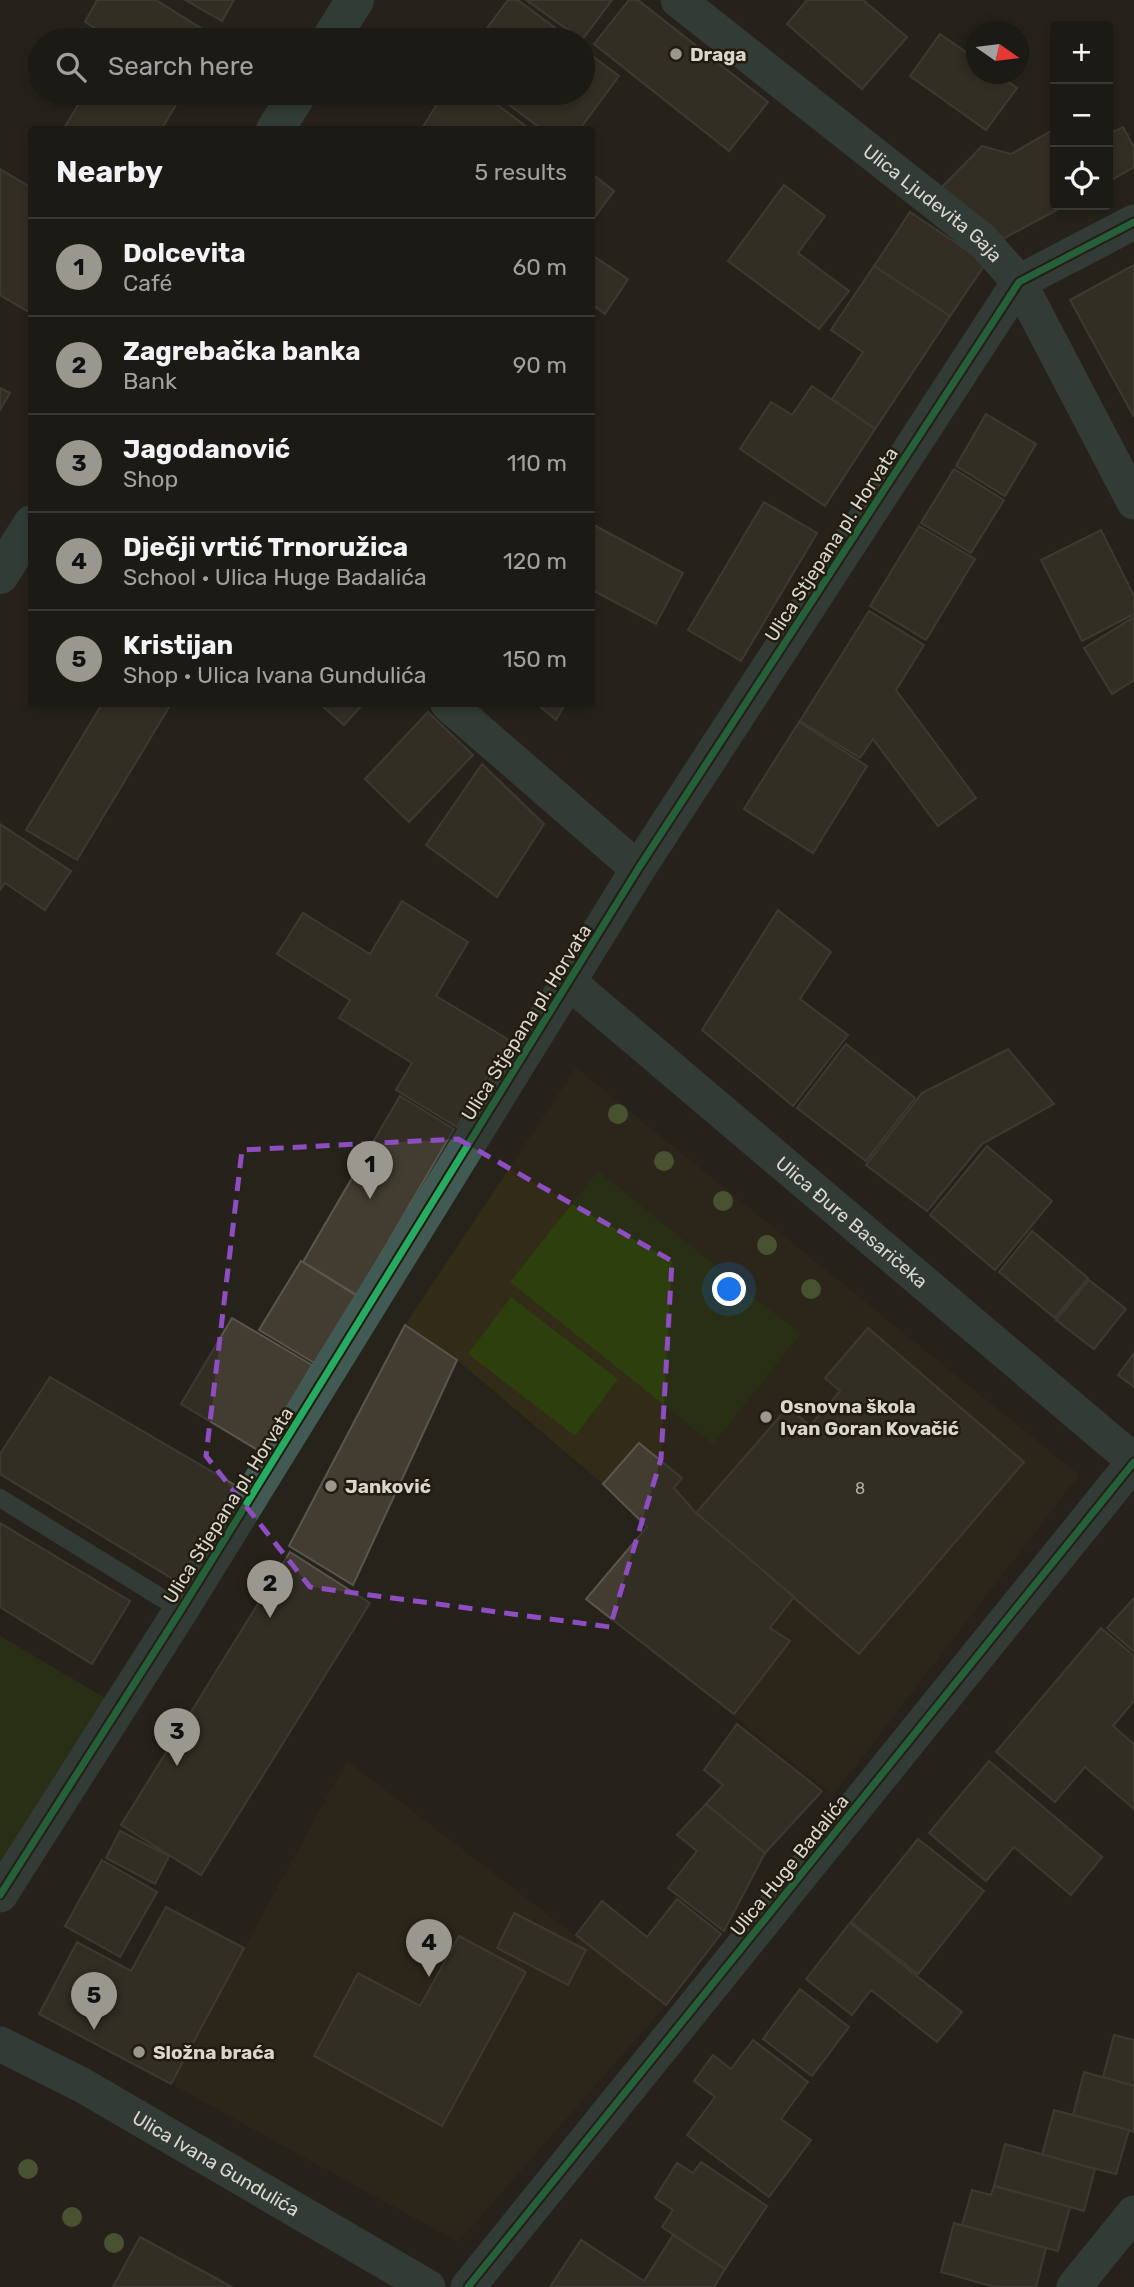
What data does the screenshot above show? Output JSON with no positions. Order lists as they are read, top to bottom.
{
  "streets": {
    "street": [
      "Ulica Ljudevita Gaja",
      "Ulica Stjepana pl. Horvata",
      "Ulica Đure Basaričeka",
      "Ulica Huge Badalića",
      "Ulica Ivana Gundulića"
    ]
  },
  "crossings": [
    ["Ulica Ljudevita Gaja", "Ulica Stjepana pl. Horvata"],
    ["Ulica Stjepana pl. Horvata", "Ulica Đure Basaričeka"],
    ["Ulica Đure Basaričeka", "Ulica Huge Badalića"]
  ],
  "places": [
    "Draga",
    "Osnovna škola Ivan Goran Kovačić",
    "Janković",
    "Složna braća"
  ],
  "house_numbers": ["8"],
  "north": "right",
  "page": {
    "map_buttons": ["+", "−"],
    "search": "Search here",
    "heading": ["Nearby", "5 results"],
    "list": [
      {
        "mark": "1",
        "name": "Dolcevita",
        "note": "Café",
        "value": "60 m"
      },
      {
        "mark": "2",
        "name": "Zagrebačka banka",
        "note": "Bank",
        "value": "90 m"
      },
      {
        "mark": "3",
        "name": "Jagodanović",
        "note": "Shop",
        "value": "110 m"
      },
      {
        "mark": "4",
        "name": "Dječji vrtić Trnoružica",
        "note": "School · Ulica Huge Badalića",
        "value": "120 m"
      },
      {
        "mark": "5",
        "name": "Kristijan",
        "note": "Shop · Ulica Ivana Gundulića",
        "value": "150 m"
      }
    ],
    "pins": [
      "1",
      "2",
      "3",
      "4",
      "5"
    ]
  }
}
